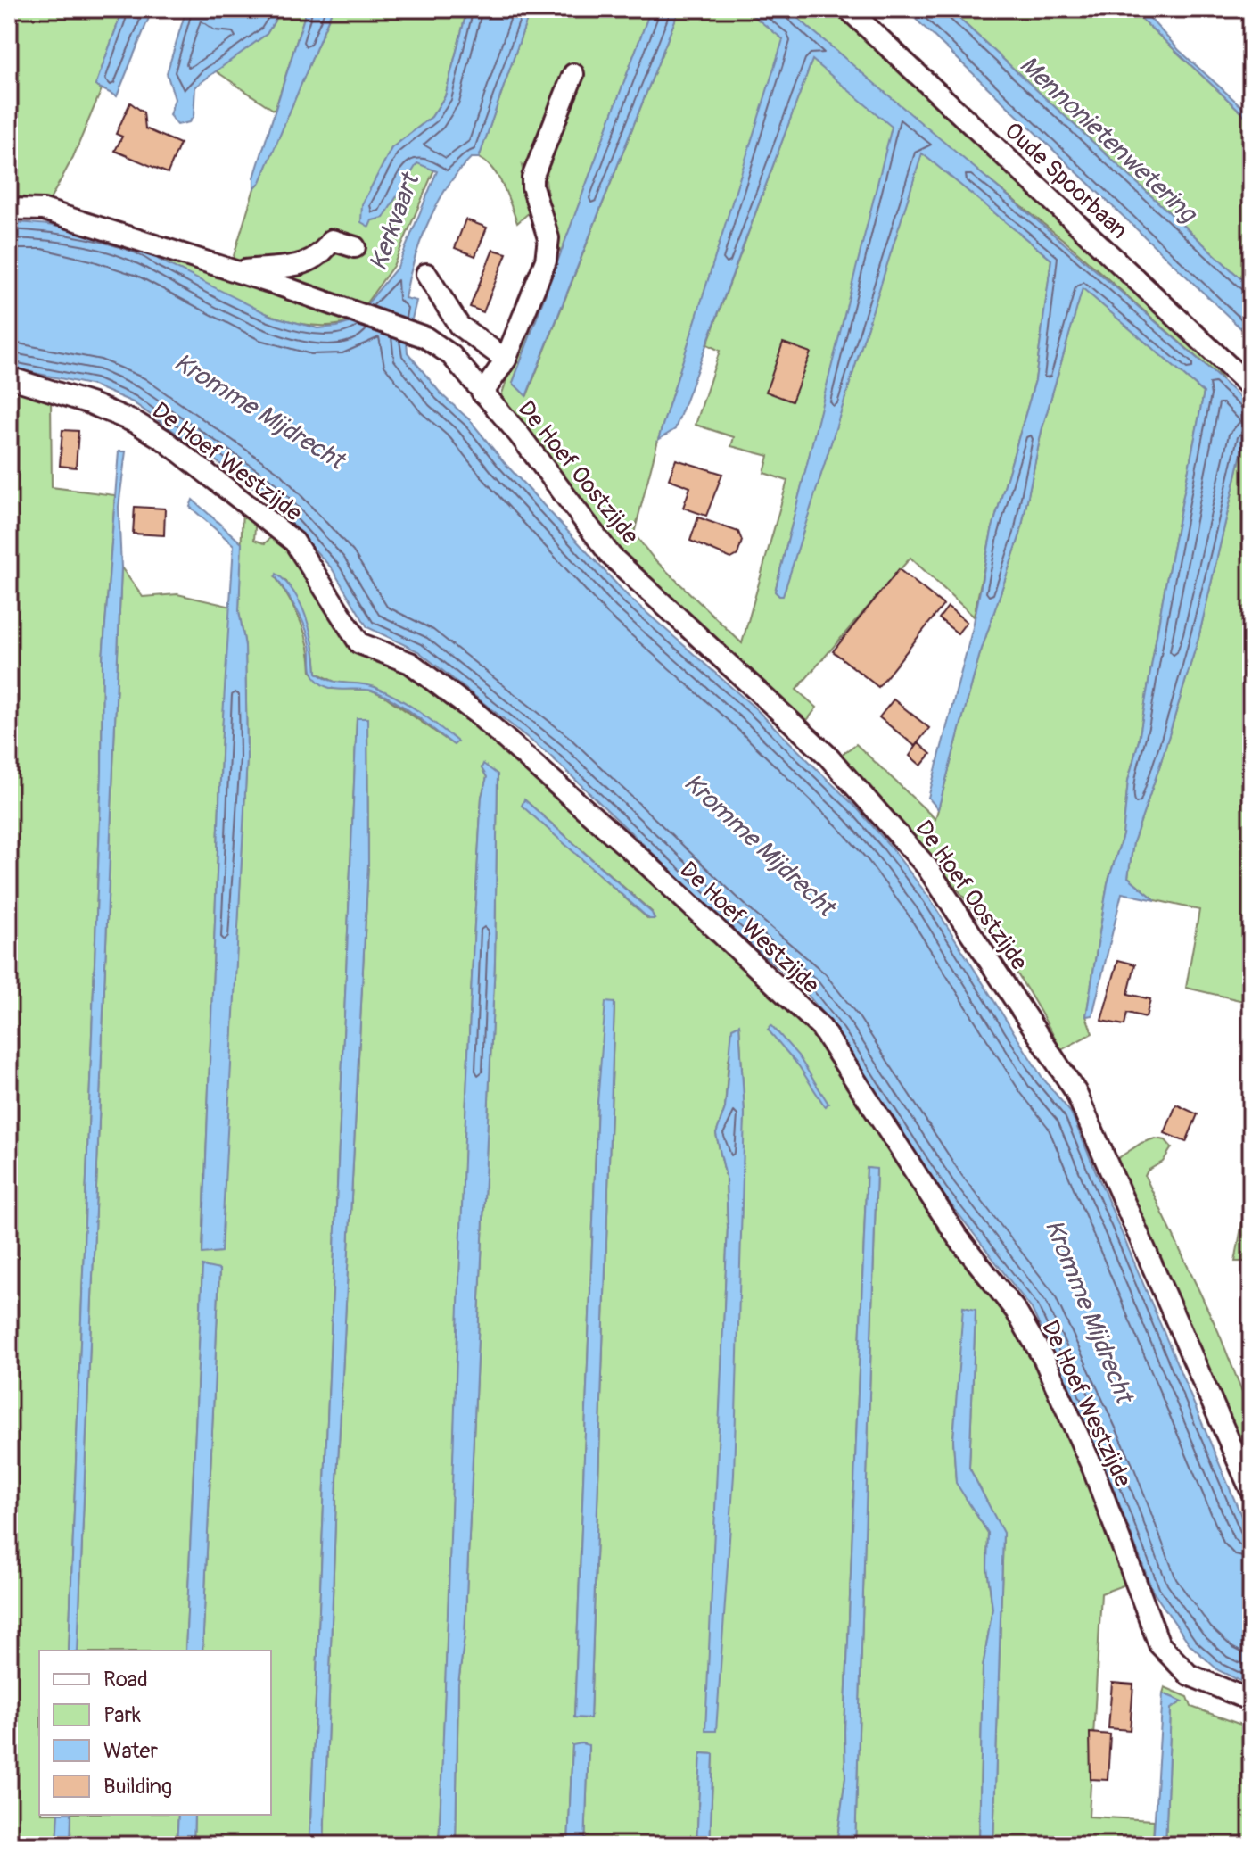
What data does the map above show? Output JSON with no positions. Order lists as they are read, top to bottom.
{
  "streets": {
    "street": ["Oude Spoorbaan", "De Hoef Westzijde", "De Hoef Oostzijde"]
  },
  "water": ["Mennonietenwetering", "Kerkvaart", "Kromme Mijdrecht"],
  "legend": [
    "Road",
    "Park",
    "Water",
    "Building"
  ]
}
